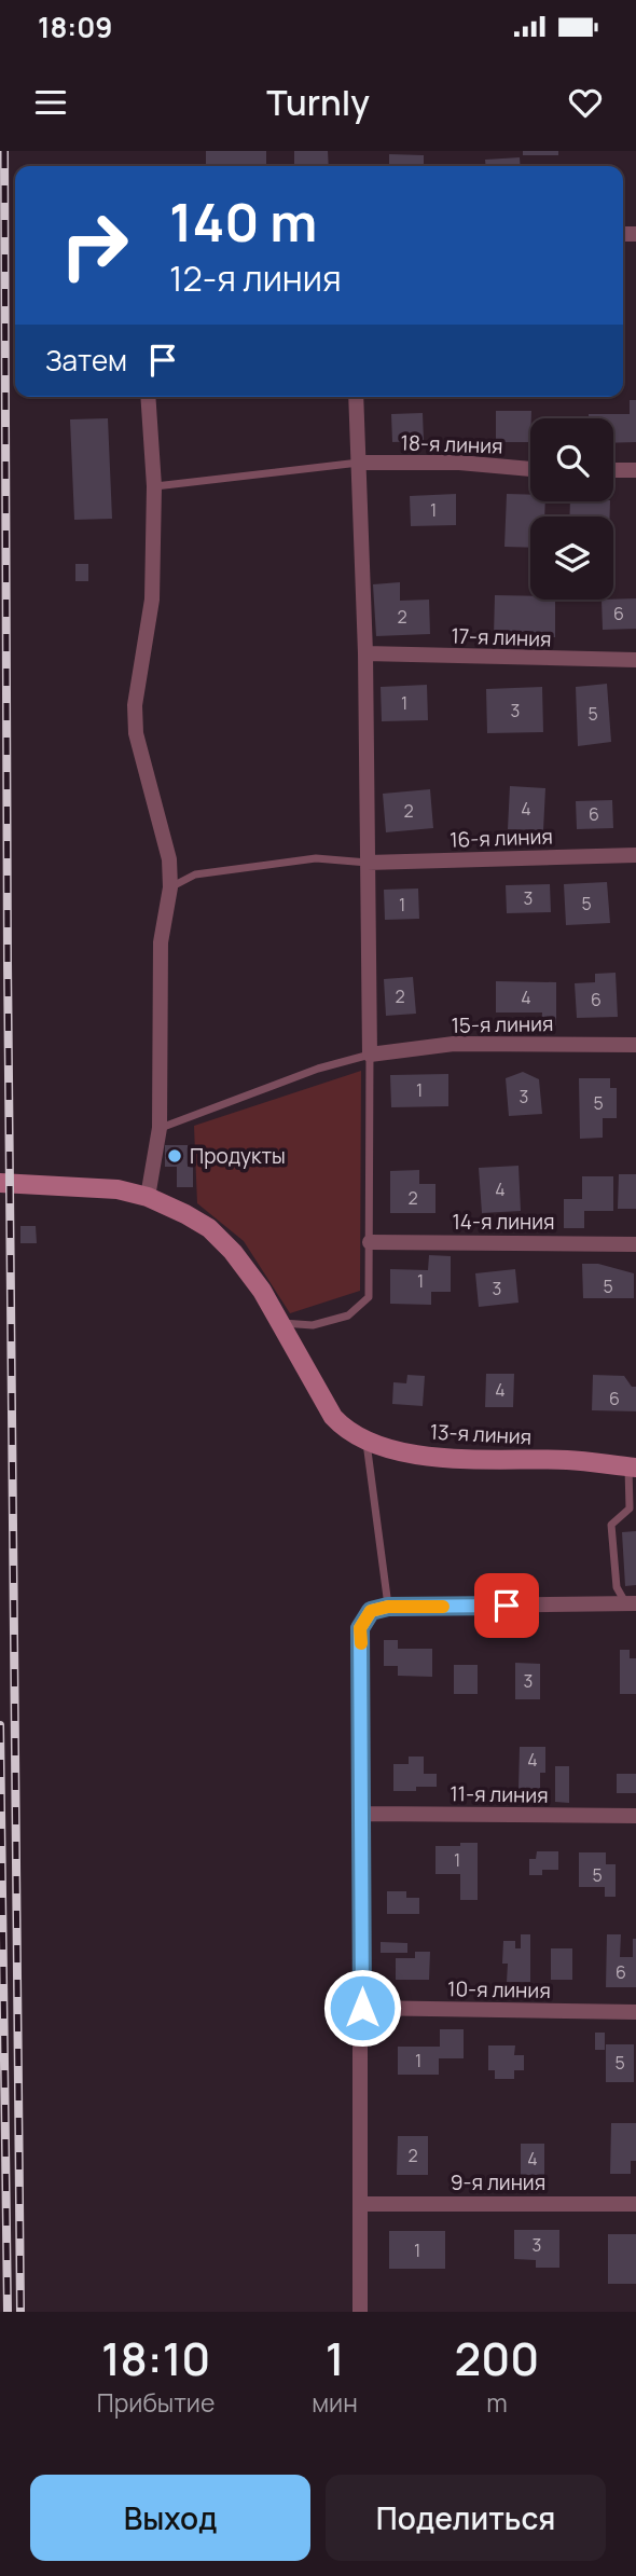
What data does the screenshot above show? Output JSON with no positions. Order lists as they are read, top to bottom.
{
  "streets": {
    "street": [
      "18-я линия",
      "17-я линия",
      "16-я линия",
      "15-я линия",
      "14-я линия",
      "13-я линия",
      "11-я линия",
      "10-я линия",
      "9-я линия"
    ]
  },
  "places": ["Продукты"],
  "house_numbers": [
    "1",
    "6",
    "2",
    "1",
    "3",
    "5",
    "4",
    "2",
    "6",
    "3",
    "5",
    "1",
    "2",
    "4",
    "6",
    "1",
    "3",
    "5",
    "4",
    "2",
    "1",
    "5",
    "3",
    "4",
    "6",
    "3",
    "4",
    "1",
    "5",
    "6",
    "1",
    "5",
    "2",
    "4",
    "3",
    "1"
  ],
  "page": {
    "status": "18:09",
    "header": "Turnly",
    "turn": ["140 m", "12-я линия"],
    "then": "Затем",
    "eta": [
      "18:10",
      "Прибытие",
      "1",
      "мин",
      "200",
      "m"
    ],
    "buttons": ["Выход", "Поделиться"]
  }
}
